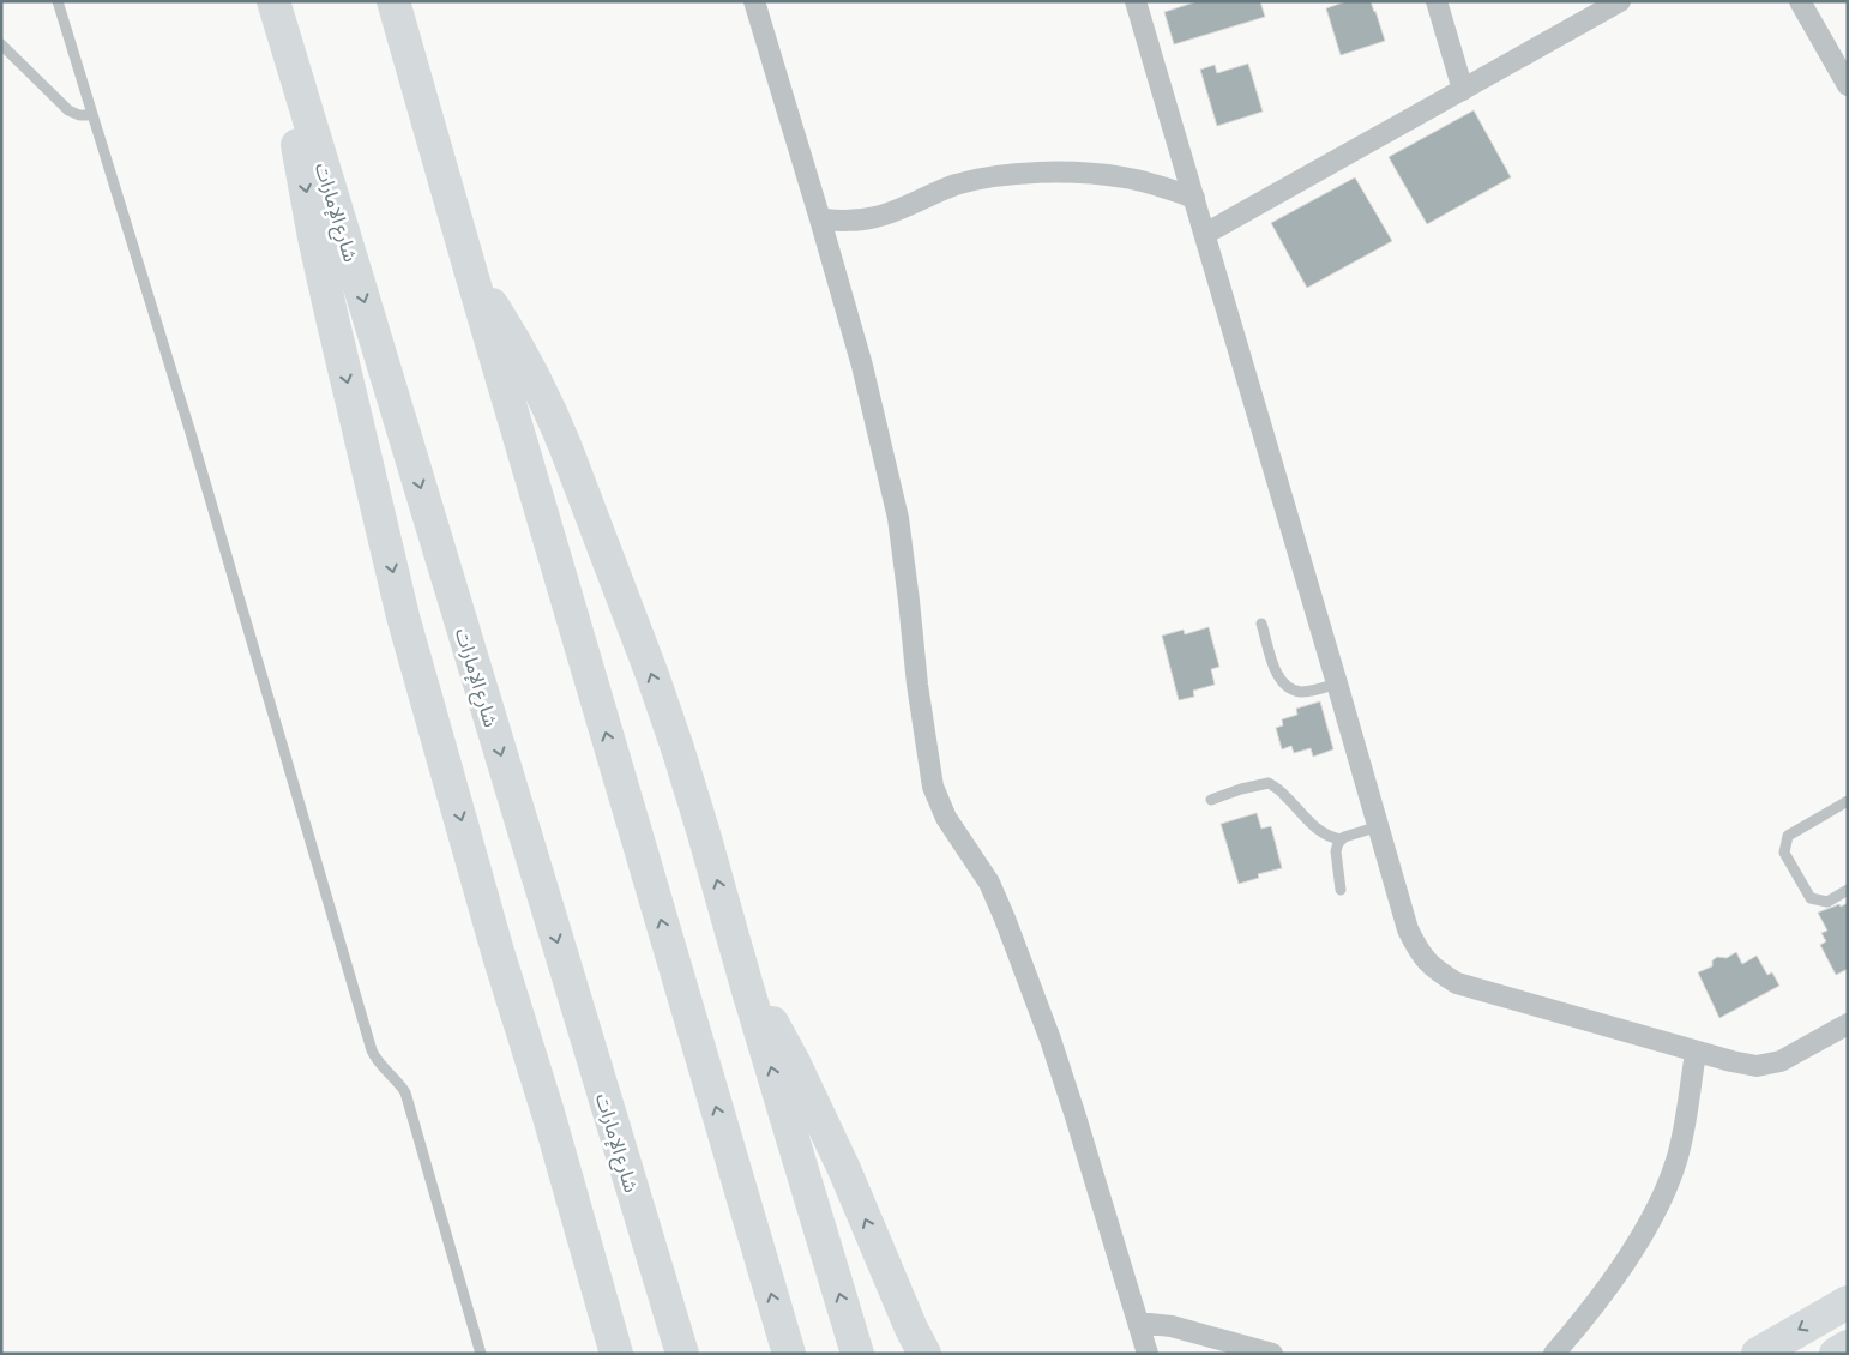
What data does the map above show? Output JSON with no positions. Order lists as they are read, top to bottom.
{
  "streets": {
    "main road": ["شارع الإمارات"]
  }
}
